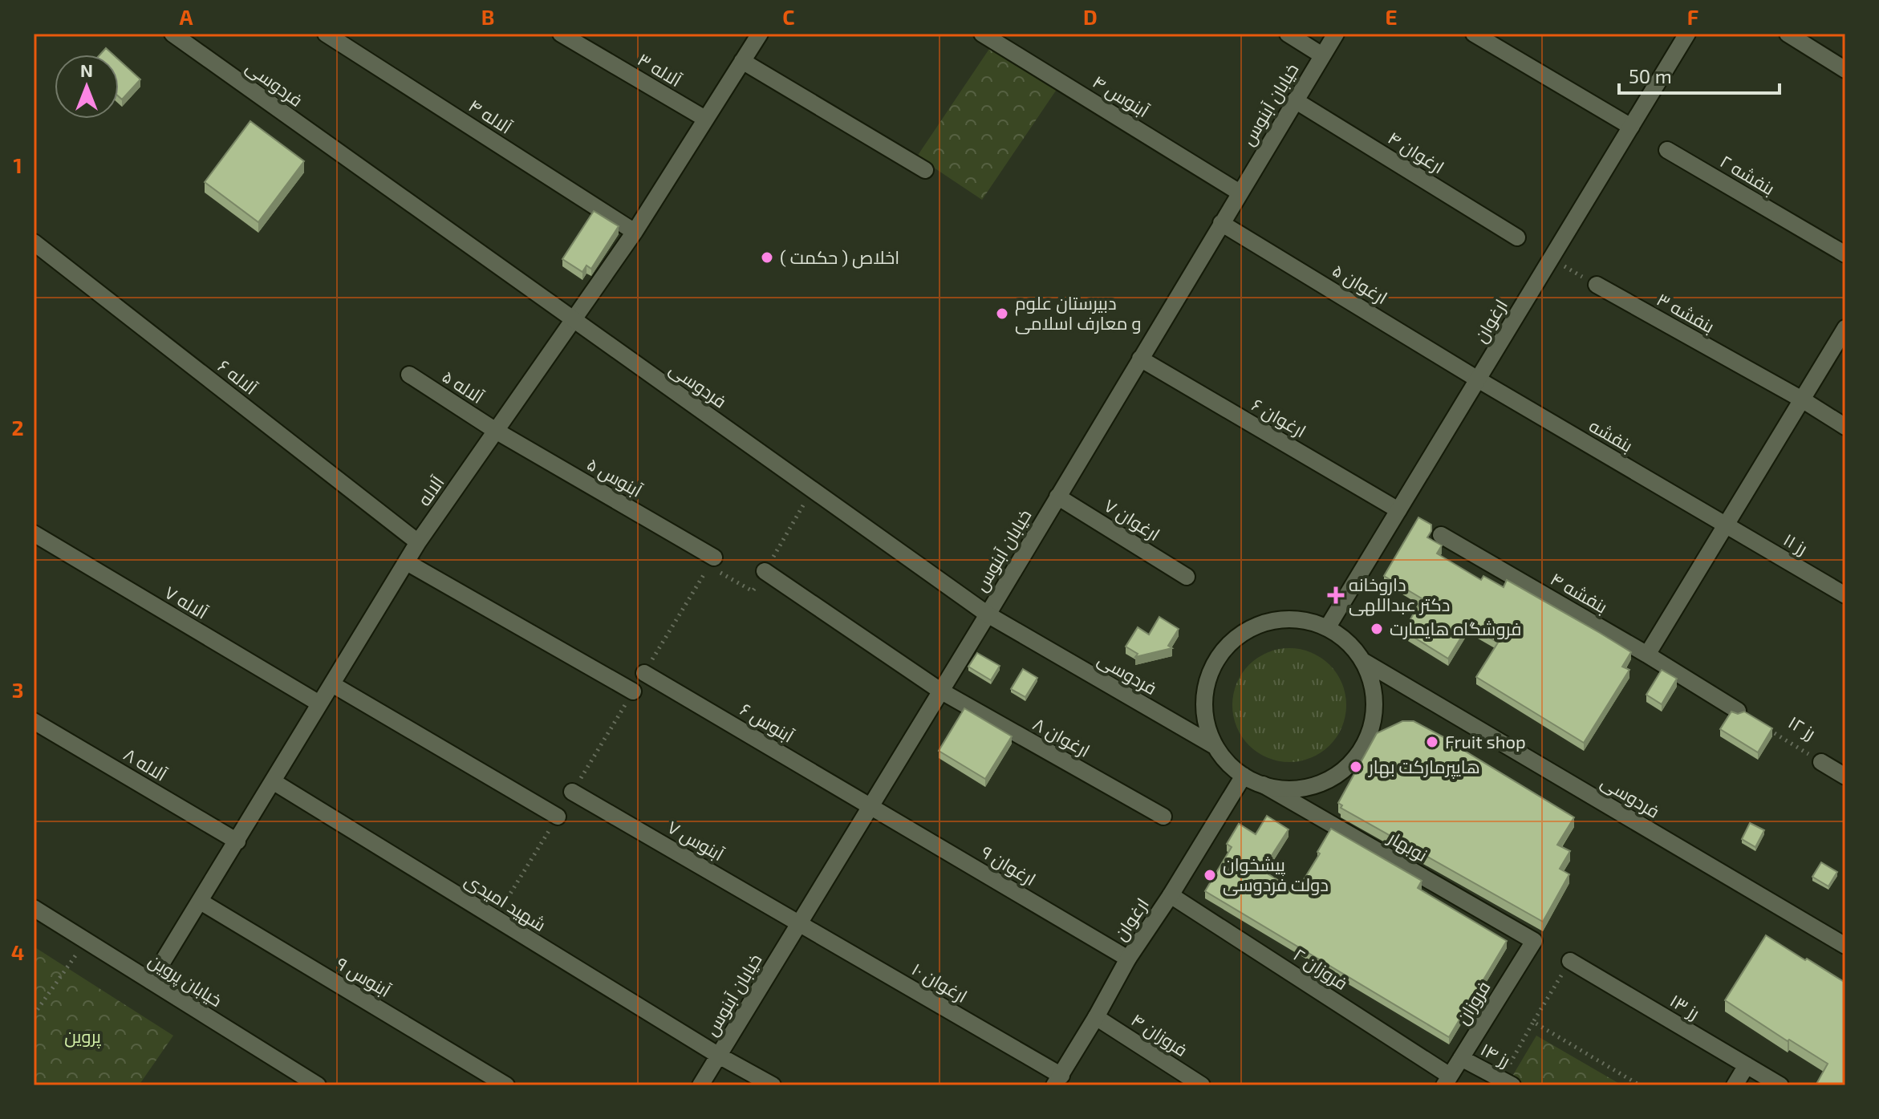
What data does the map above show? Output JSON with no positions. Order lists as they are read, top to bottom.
{
  "streets": {
    "street": [
      "آلاله ۳",
      "فردوسی",
      "آبنوس ۴",
      "خیابان آبنوس",
      "آلاله ۴",
      "ارغوان ۴",
      "بنفشه ۲",
      "ارغوان ۵",
      "بنفشه ۳",
      "ارغوان",
      "آلاله ۶",
      "آلاله ۵",
      "ارغوان ۶",
      "بنفشه",
      "آبنوس ۵",
      "آلاله",
      "ارغوان ۷",
      "رز ۱۱",
      "بنفشه ۴",
      "آلاله ۷",
      "آبنوس ۶",
      "رز ۱۲",
      "ارغوان ۸",
      "آلاله ۸",
      "آبنوس ۷",
      "نوبهار",
      "ارغوان ۹",
      "شهید امیدی",
      "فروزان ۲",
      "آبنوس ۹",
      "خیابان پروین",
      "ارغوان ۱۰",
      "فروزان",
      "رز ۱۳",
      "فروزان ۴",
      "رز ۱۴"
    ]
  },
  "crossings": [
    ["آلاله ۳", "آلاله"],
    ["فردوسی", "خیابان آبنوس"],
    ["فردوسی", "ارغوان"],
    ["فردوسی", "آلاله"],
    ["فردوسی", "نوبهار"],
    ["آبنوس ۴", "خیابان آبنوس"],
    ["خیابان آبنوس", "ارغوان ۴"],
    ["خیابان آبنوس", "ارغوان ۵"],
    ["خیابان آبنوس", "ارغوان ۶"],
    ["خیابان آبنوس", "ارغوان ۷"],
    ["خیابان آبنوس", "آبنوس ۶"],
    ["خیابان آبنوس", "ارغوان ۸"],
    ["خیابان آبنوس", "آبنوس ۷"],
    ["خیابان آبنوس", "ارغوان ۹"],
    ["خیابان آبنوس", "شهید امیدی"],
    ["خیابان آبنوس", "ارغوان ۱۰"],
    ["آلاله ۴", "آلاله"],
    ["ارغوان ۵", "ارغوان"],
    ["ارغوان ۵", "بنفشه"],
    ["ارغوان", "ارغوان ۶"],
    ["ارغوان", "بنفشه"],
    ["ارغوان", "نوبهار"],
    ["ارغوان", "ارغوان ۹"],
    ["ارغوان", "فروزان ۲"],
    ["ارغوان", "ارغوان ۱۰"],
    ["ارغوان", "فروزان ۴"],
    ["آلاله ۶", "آلاله"],
    ["آلاله ۵", "آبنوس ۵"],
    ["آلاله ۵", "آلاله"],
    ["بنفشه", "رز ۱۱"],
    ["آبنوس ۵", "آلاله"],
    ["آلاله", "آلاله ۷"],
    ["آلاله", "آلاله ۸"],
    ["آلاله", "شهید امیدی"],
    ["آلاله", "آبنوس ۹"],
    ["آلاله", "خیابان پروین"],
    ["بنفشه ۴", "رز ۱۲"],
    ["آبنوس ۶", "ارغوان ۹"],
    ["آبنوس ۷", "ارغوان ۱۰"],
    ["نوبهار", "فروزان"],
    ["فروزان ۲", "فروزان"],
    ["فروزان", "رز ۱۴"]
  ],
  "parks": ["پروین"],
  "places": {
    "other": [
      "اخلاص ( حکمت )",
      "دبیرستان علوم و معارف اسلامی",
      "فروشگاه هایمارت",
      "Fruit shop",
      "هایپرمارکت بهار",
      "پیشخوان دولت فردوسی"
    ],
    "health": ["داروخانه دکتر عبداللهی"]
  },
  "scale_bar": "50 m",
  "north": "top",
  "grid": {
    "columns": [
      "A",
      "B",
      "C",
      "D",
      "E",
      "F"
    ],
    "rows": [
      "1",
      "2",
      "3",
      "4"
    ]
  }
}
